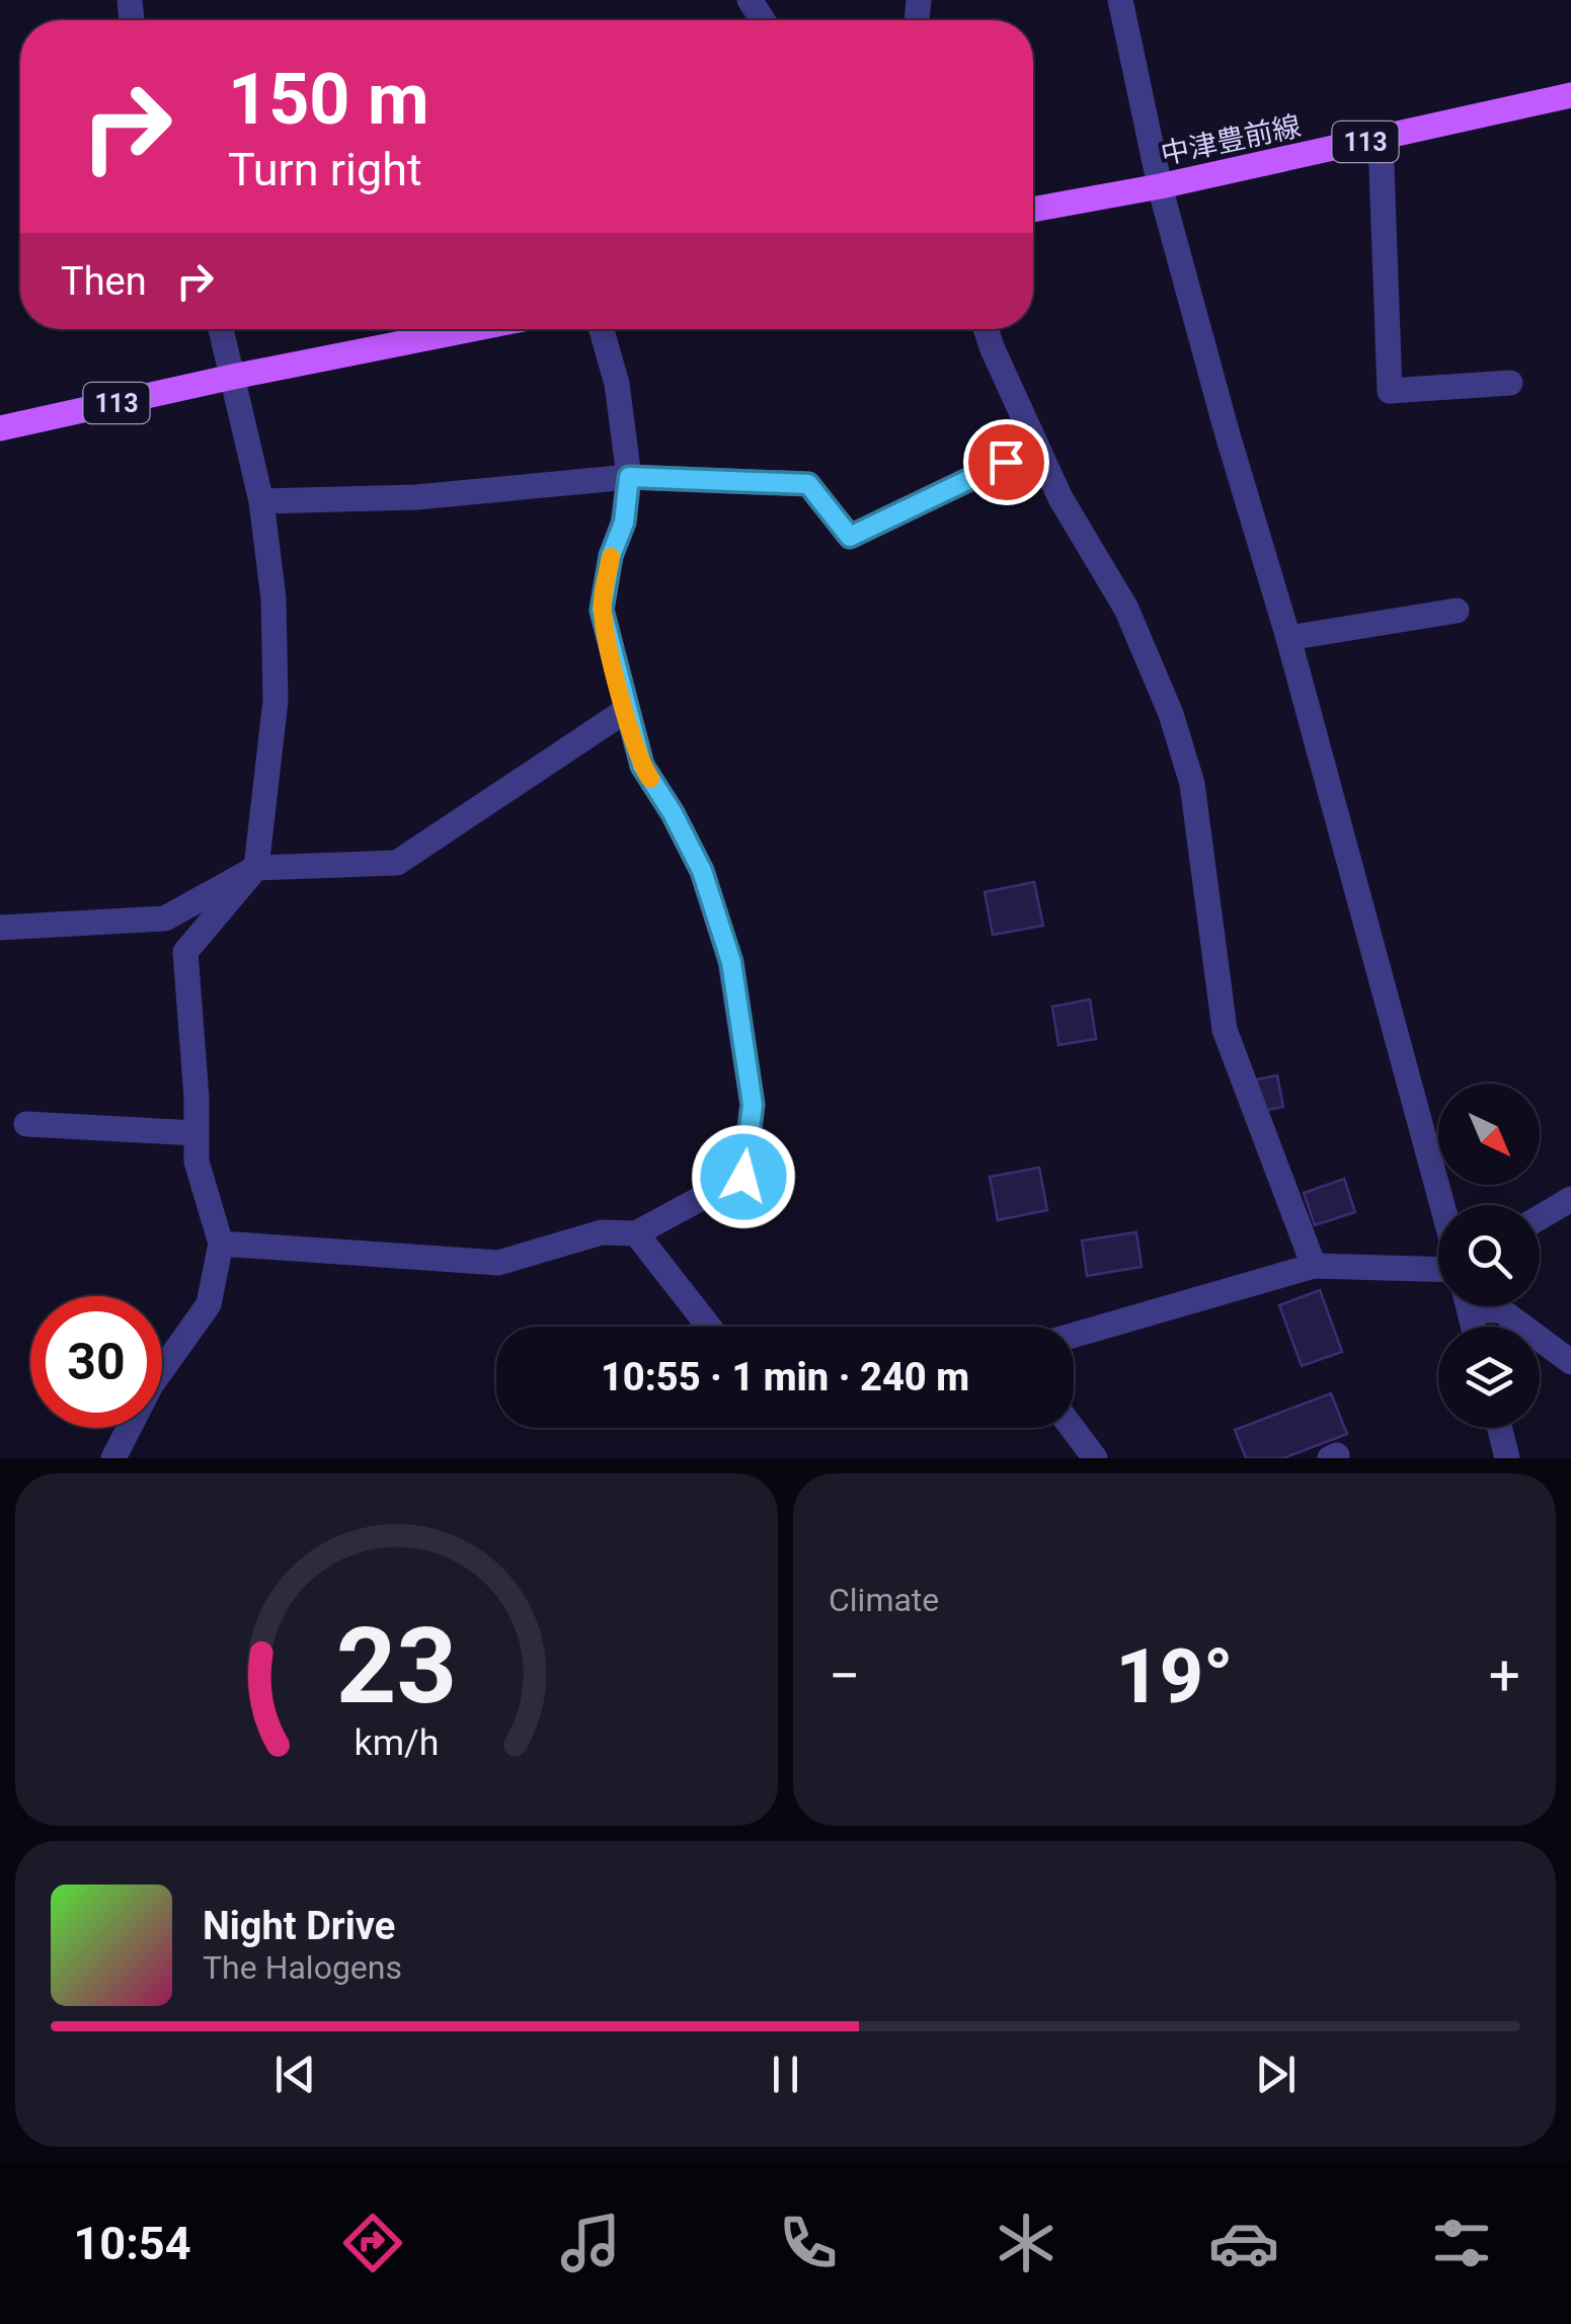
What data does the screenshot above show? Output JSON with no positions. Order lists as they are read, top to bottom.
{
  "streets": {
    "main road": ["中津豊前線", "113"]
  },
  "north": "bottom right",
  "page": {
    "turn": ["150 m", "Turn right"],
    "then": "Then",
    "limit": "30",
    "trip": "10:55 · 1 min · 240 m",
    "tile": "Climate",
    "heat": ["−", "19°", "+"],
    "song": ["Night Drive", "The Halogens"],
    "tabs": "10:54",
    "gauge": ["23", "km/h"]
  }
}
